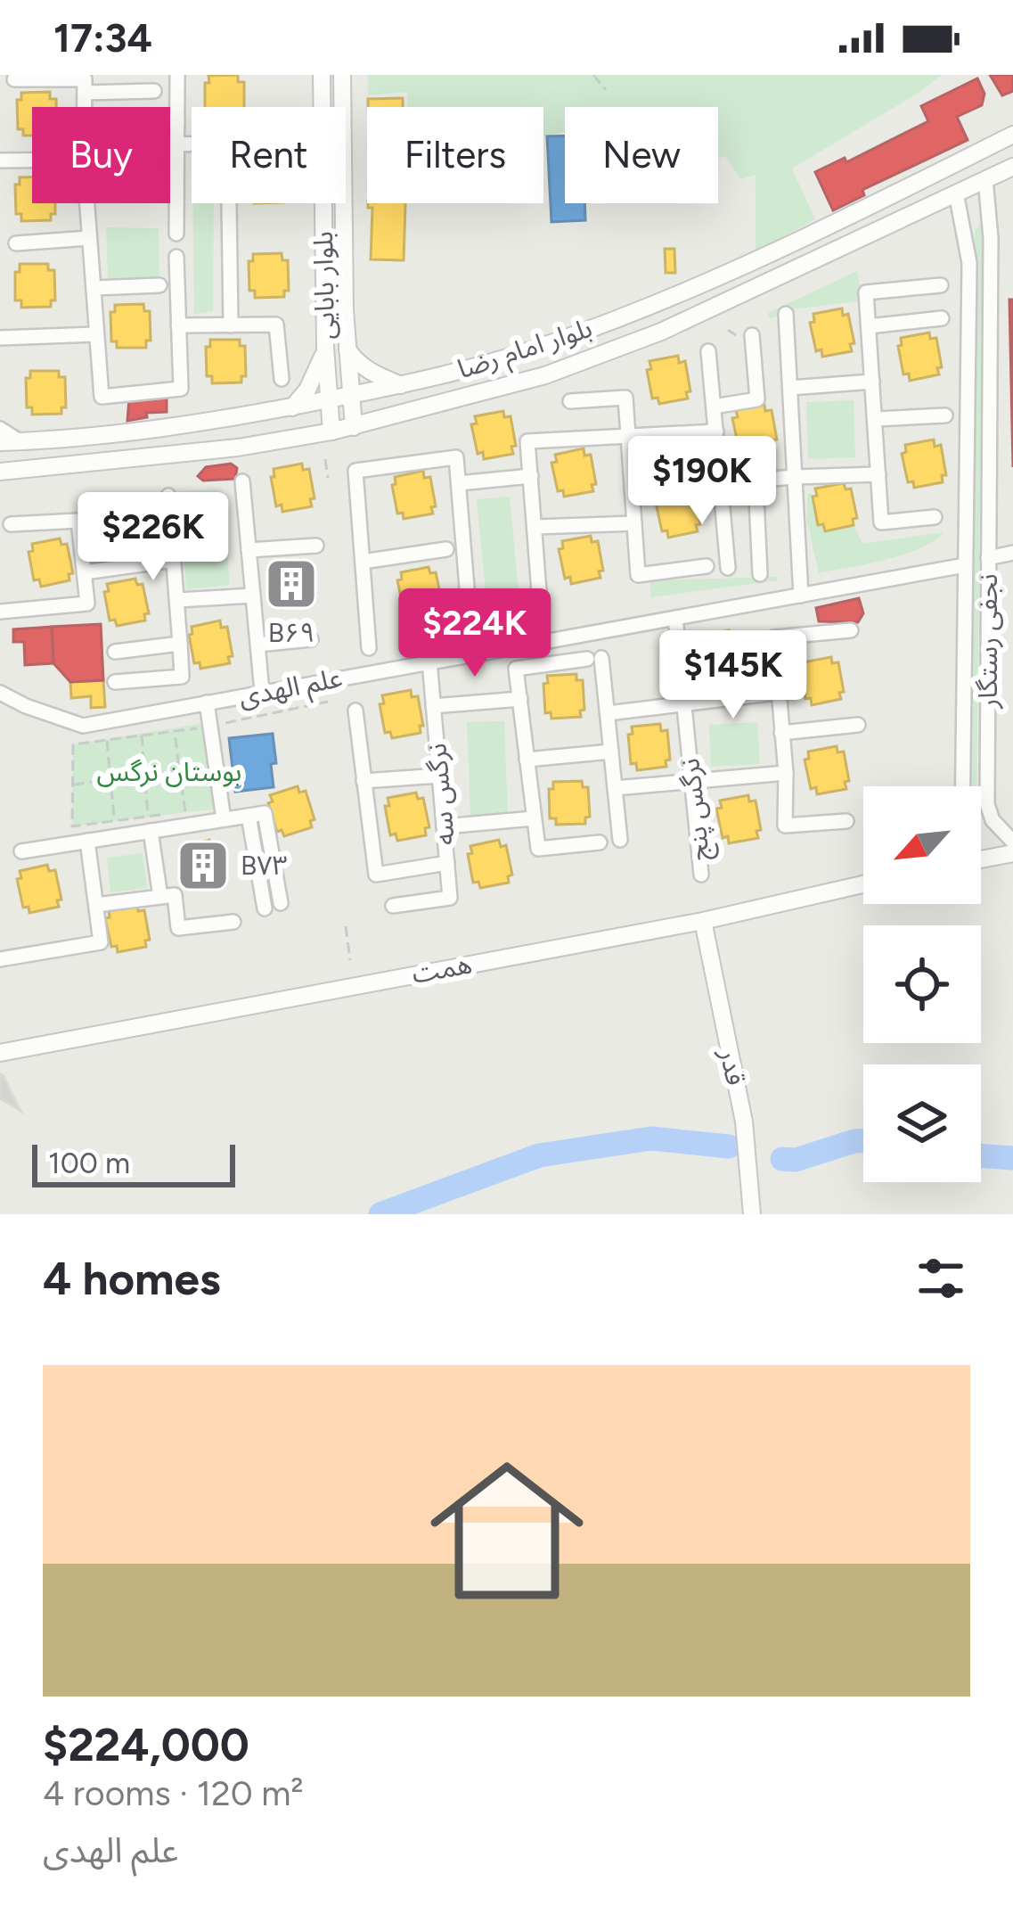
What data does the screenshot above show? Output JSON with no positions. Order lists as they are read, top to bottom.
{
  "streets": {
    "street": [
      "بلوار بابایی",
      "بلوار امام رضا",
      "نجفی رستگار",
      "علم الهدی",
      "نرگس سه",
      "نرگس پنج",
      "همت",
      "قدر"
    ]
  },
  "crossings": [
    ["بلوار بابایی", "بلوار امام رضا"],
    ["بلوار امام رضا", "نجفی رستگار"],
    ["نجفی رستگار", "علم الهدی"],
    ["علم الهدی", "نرگس سه"],
    ["علم الهدی", "نرگس پنج"],
    ["همت", "قدر"]
  ],
  "parks": ["بوستان نرگس"],
  "places": {
    "building": ["B۶۹", "B۷۳"]
  },
  "scale_bar": "100 m",
  "north": "bottom left",
  "page": {
    "status": "17:34",
    "chip": [
      "Buy",
      "Rent",
      "Filters",
      "New"
    ],
    "price": [
      "$190K",
      "$226K",
      "$224K",
      "$145K"
    ],
    "scale": "100 m",
    "heading": "4 homes",
    "list": [
      {
        "name": "$224,000",
        "note": "4 rooms · 120 m² · علم الهدی"
      }
    ]
  }
}
